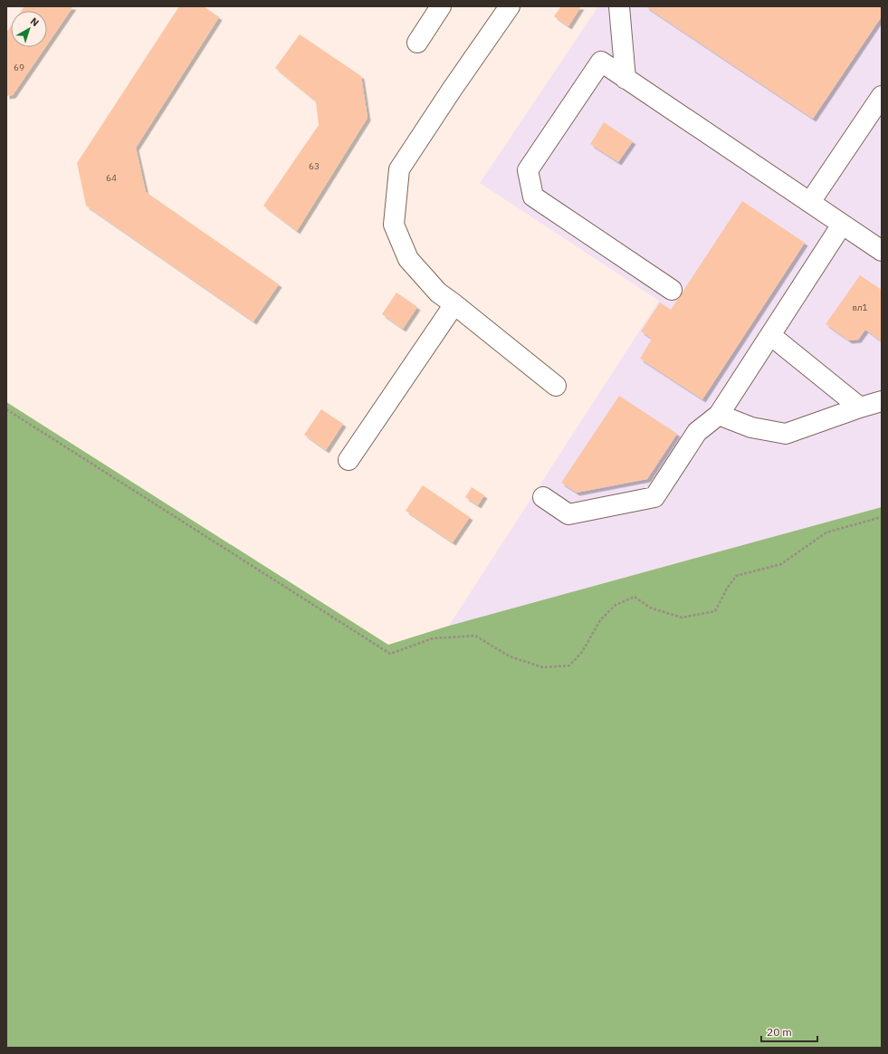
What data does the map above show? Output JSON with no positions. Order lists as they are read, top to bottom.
{
  "house_numbers": [
    "69",
    "63",
    "64",
    "вл1"
  ],
  "scale_bar": "20 m",
  "north": "top right"
}
